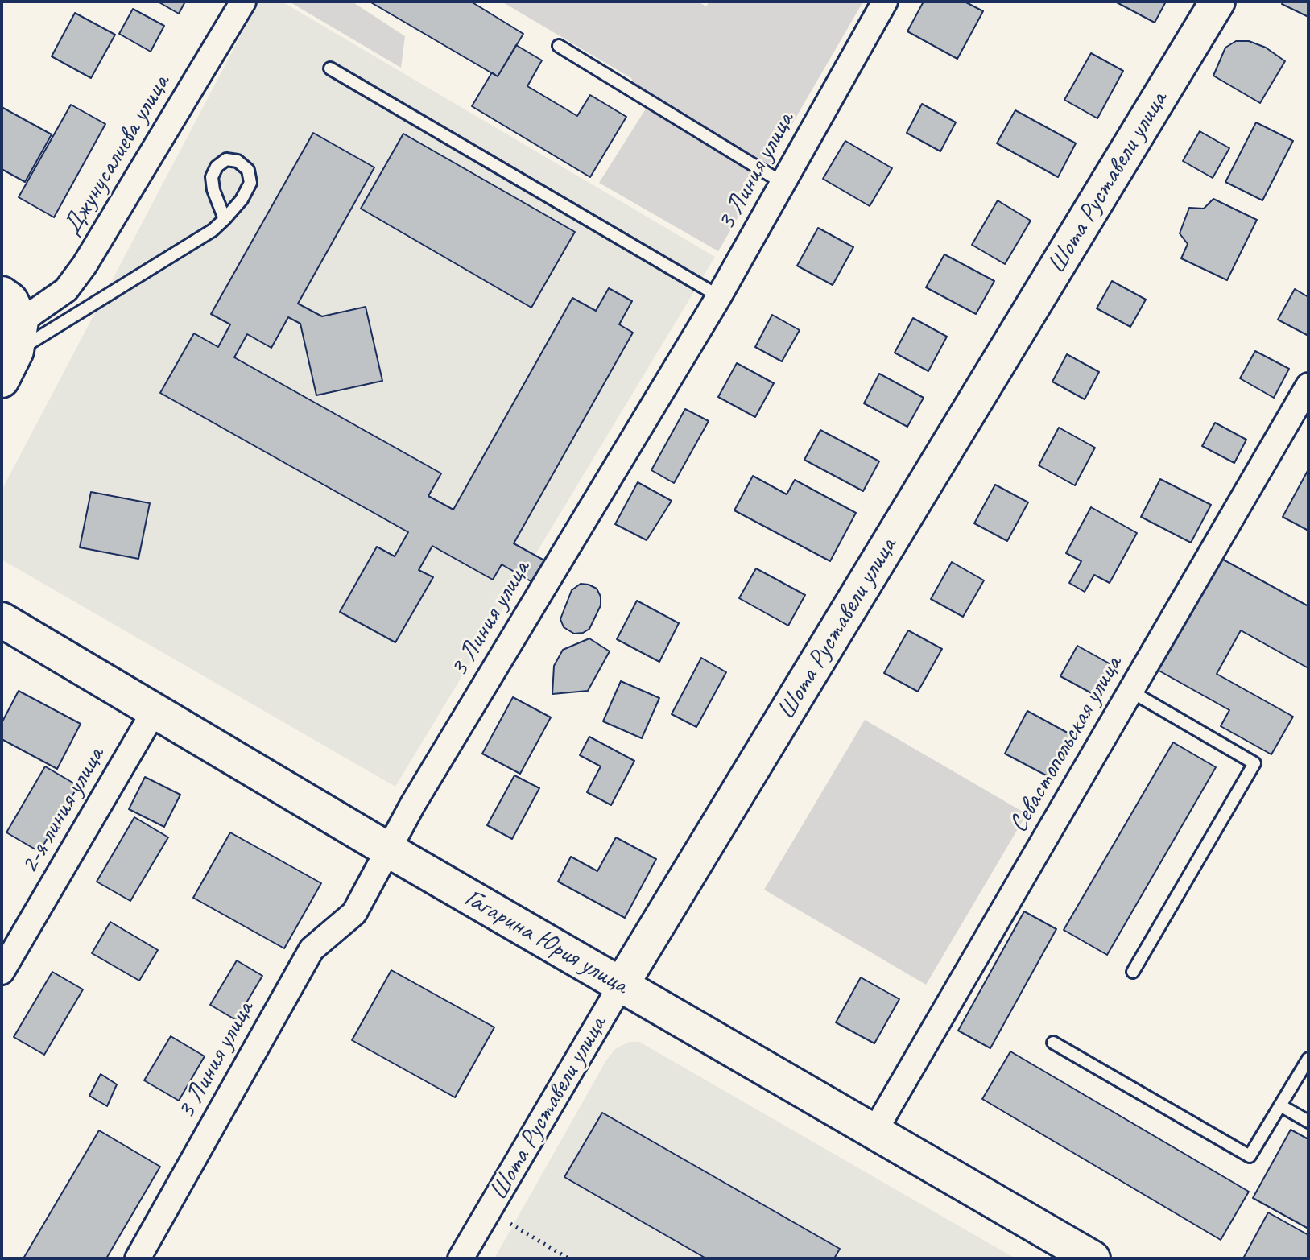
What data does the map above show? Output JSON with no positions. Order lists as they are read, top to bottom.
{
  "streets": {
    "main road": ["Шота Руставели улица", "Гагарина Юрия улица"],
    "street": [
      "Джунусалиева улица",
      "3 Линия улица",
      "Севастопольская улица",
      "2-я линия улица"
    ]
  },
  "crossings": [
    ["3 Линия улица", "Гагарина Юрия улица"],
    ["Шота Руставели улица", "Гагарина Юрия улица"],
    ["Севастопольская улица", "Гагарина Юрия улица"],
    ["2-я линия улица", "Гагарина Юрия улица"]
  ]
}
